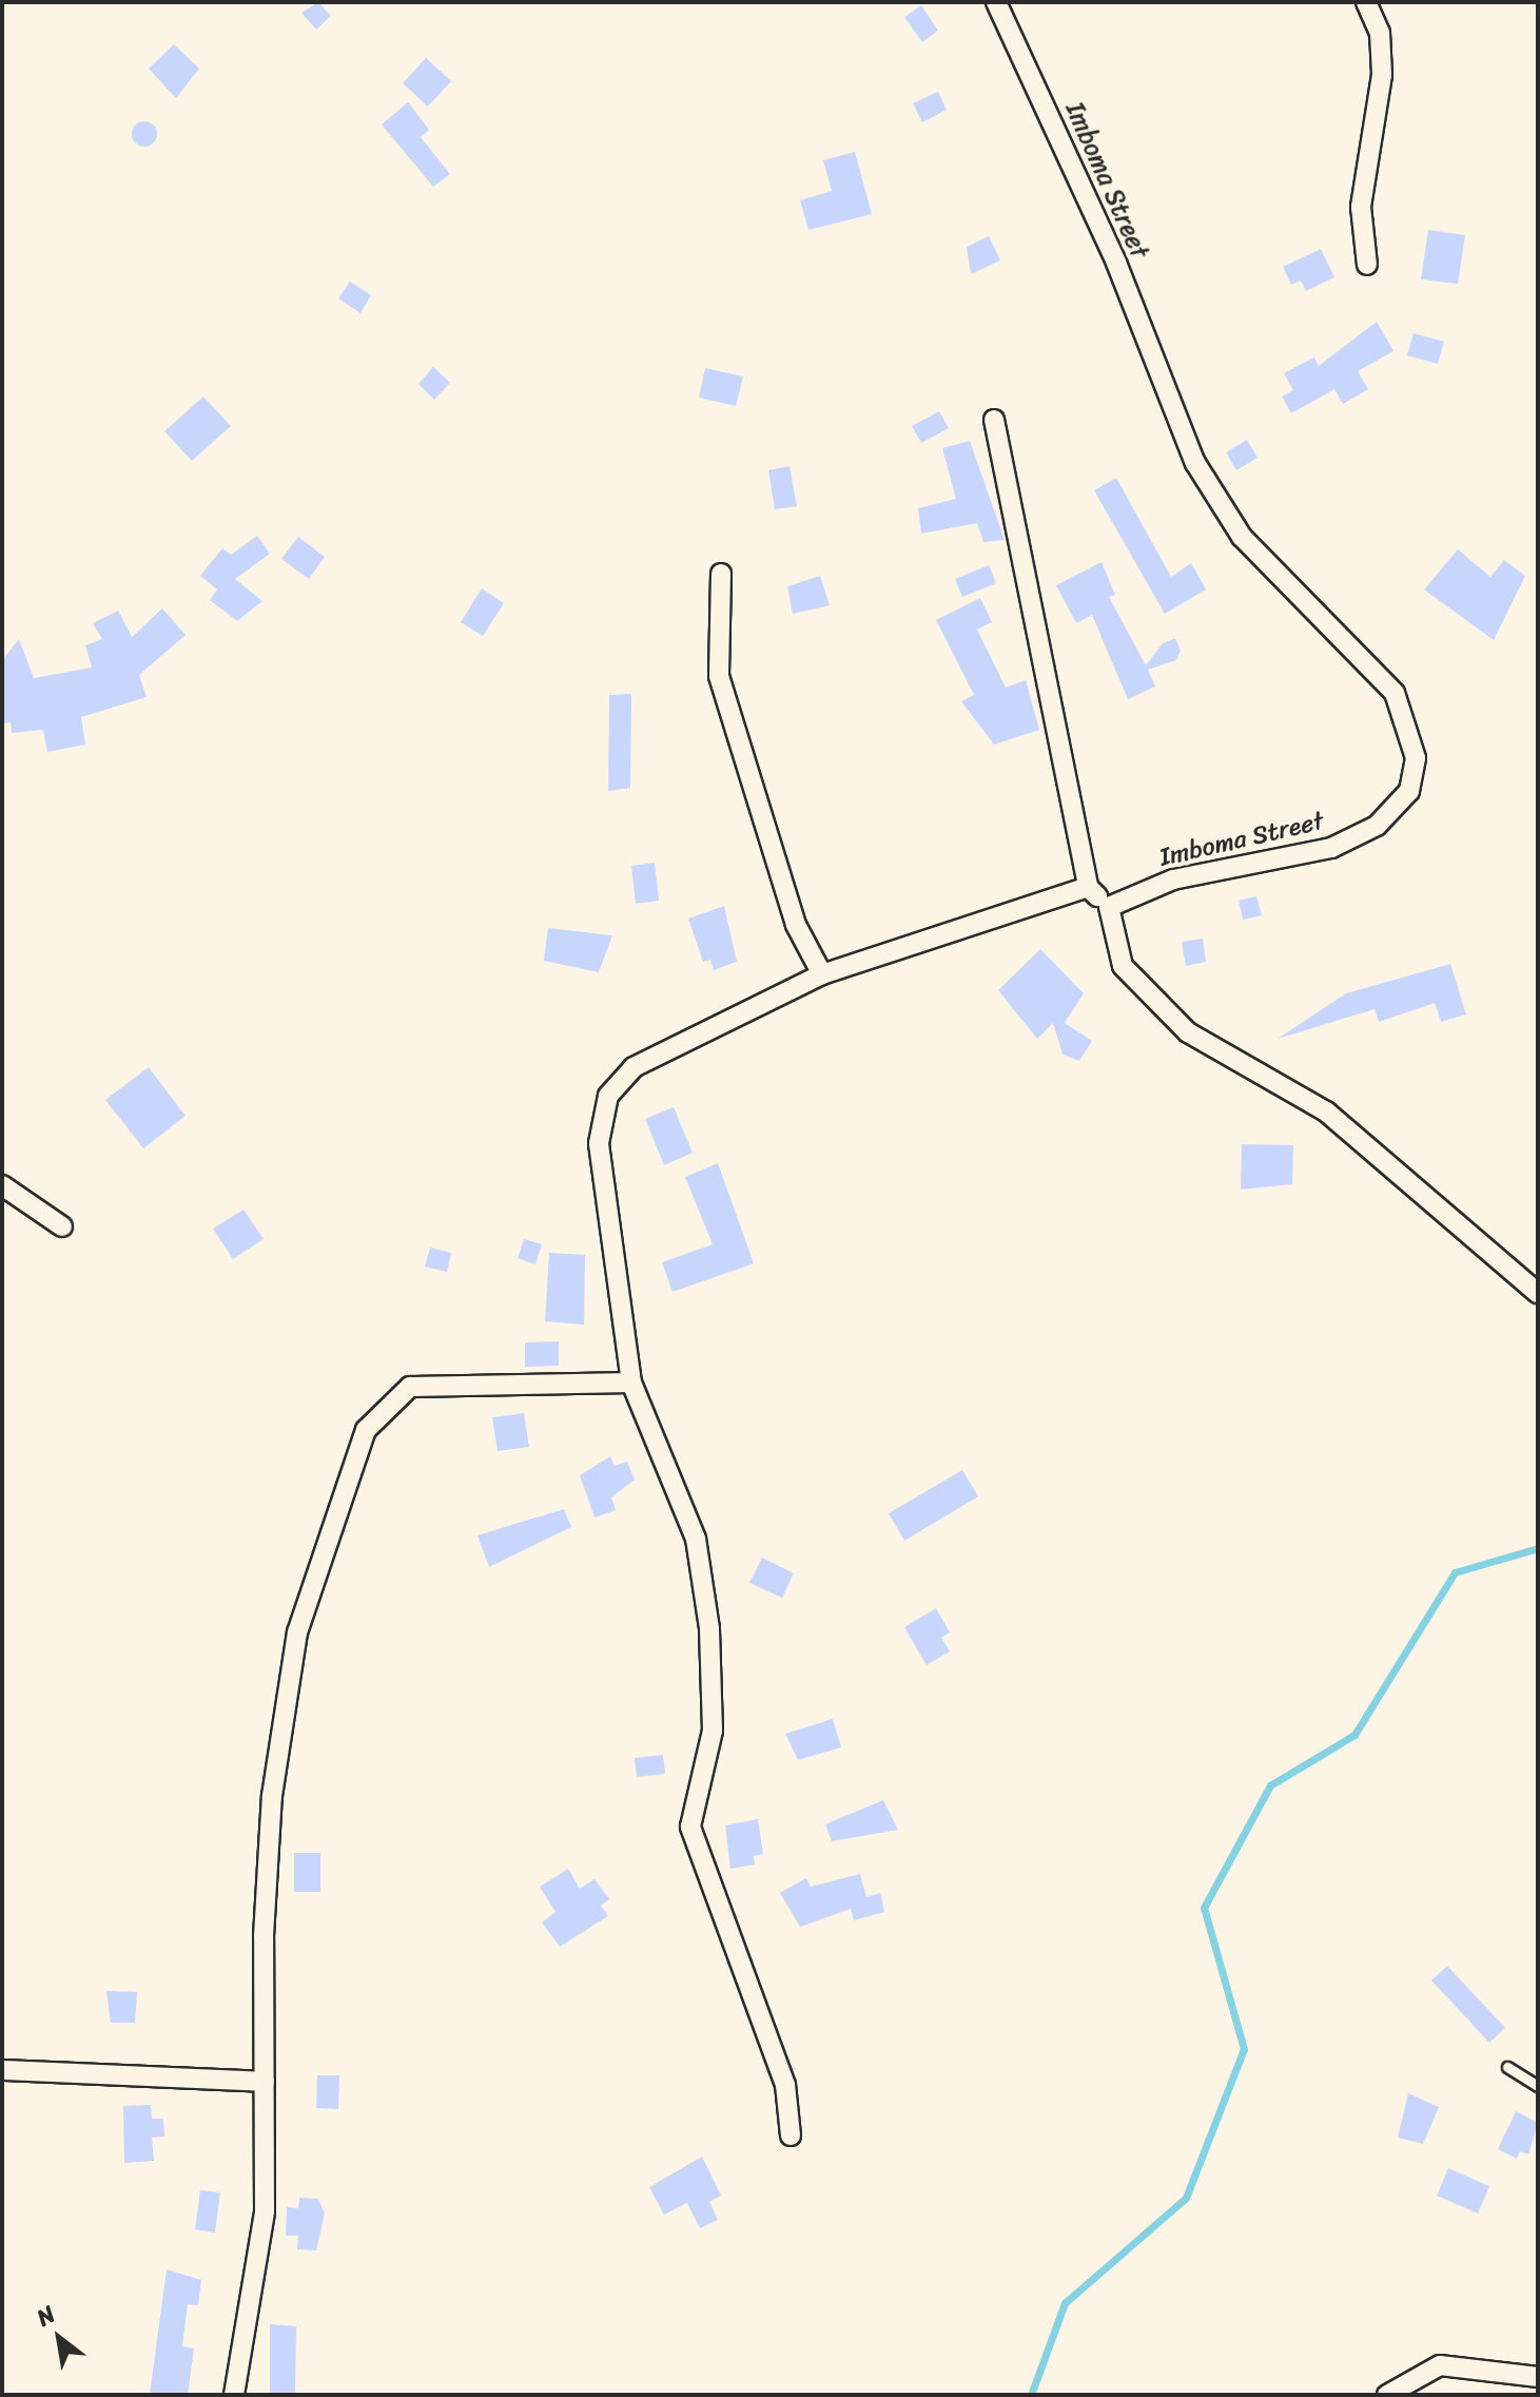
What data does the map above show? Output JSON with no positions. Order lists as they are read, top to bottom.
{
  "streets": {
    "street": ["Imboma Street"]
  },
  "north": "top left"
}
